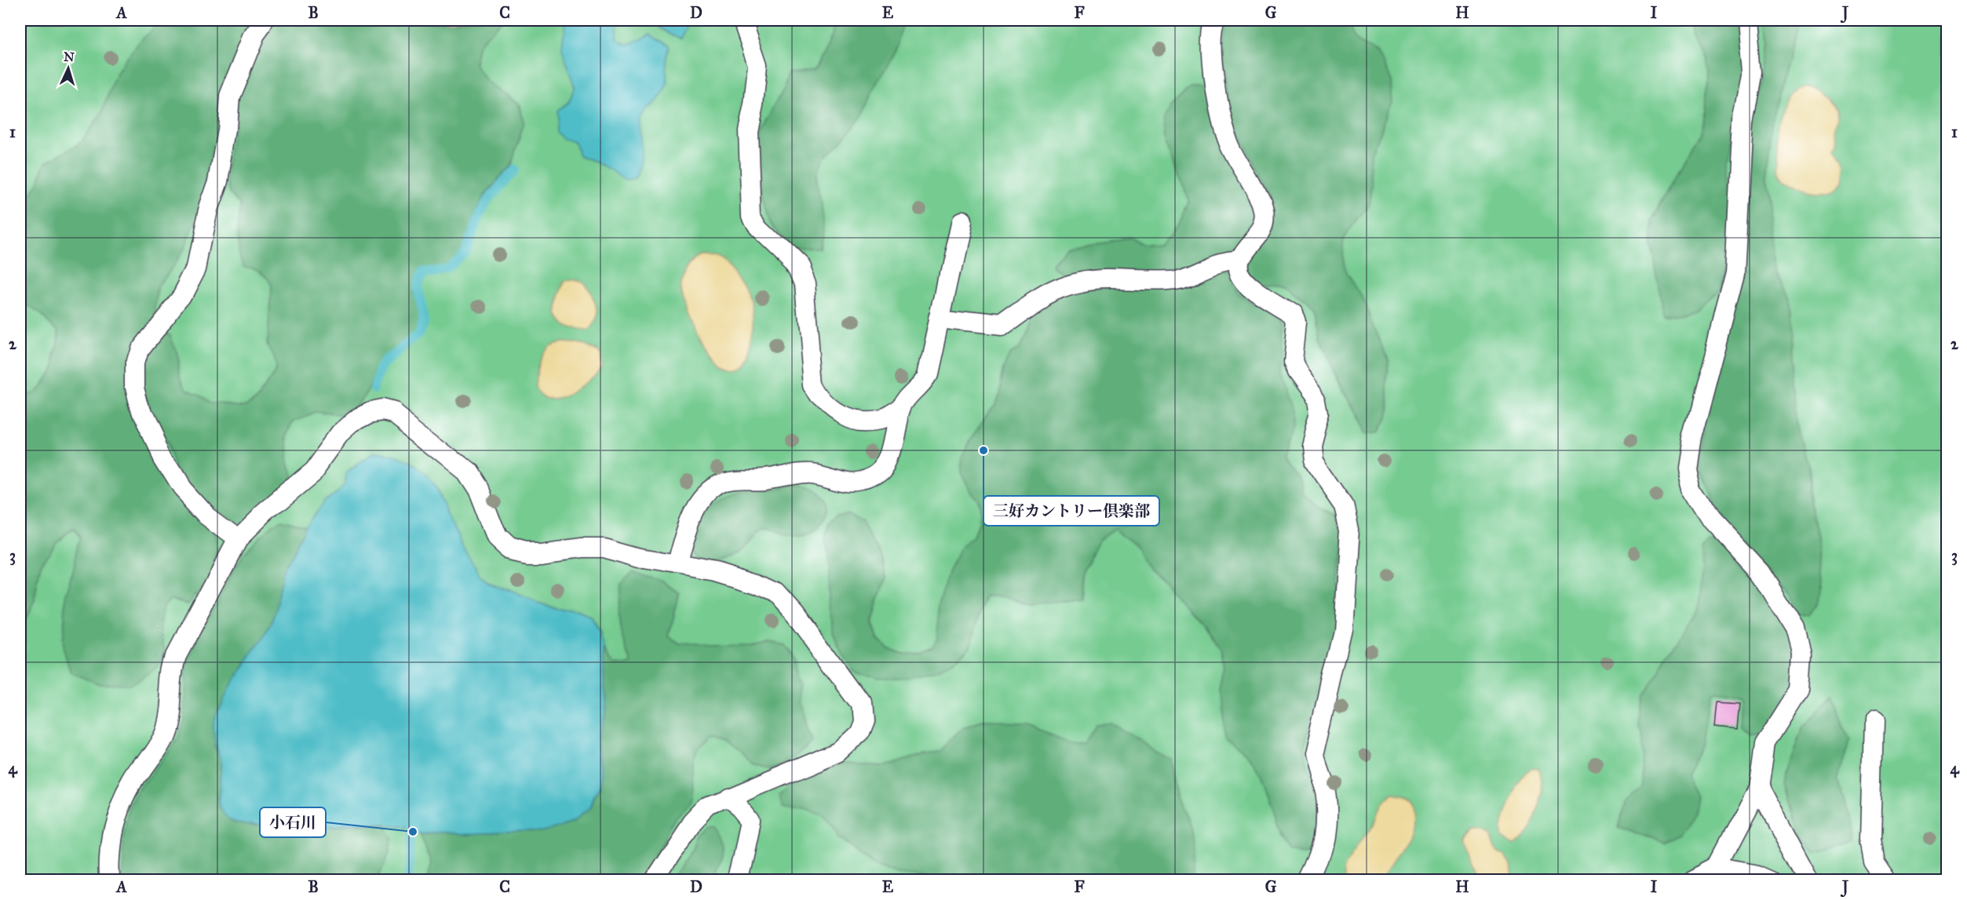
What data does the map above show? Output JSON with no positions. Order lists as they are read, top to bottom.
{
  "places": ["三好カントリー倶楽部", "小石川"],
  "north": "top",
  "grid": {
    "columns": [
      "A",
      "B",
      "C",
      "D",
      "E",
      "F",
      "G",
      "H",
      "I",
      "J"
    ],
    "rows": [
      "1",
      "2",
      "3",
      "4"
    ]
  }
}
